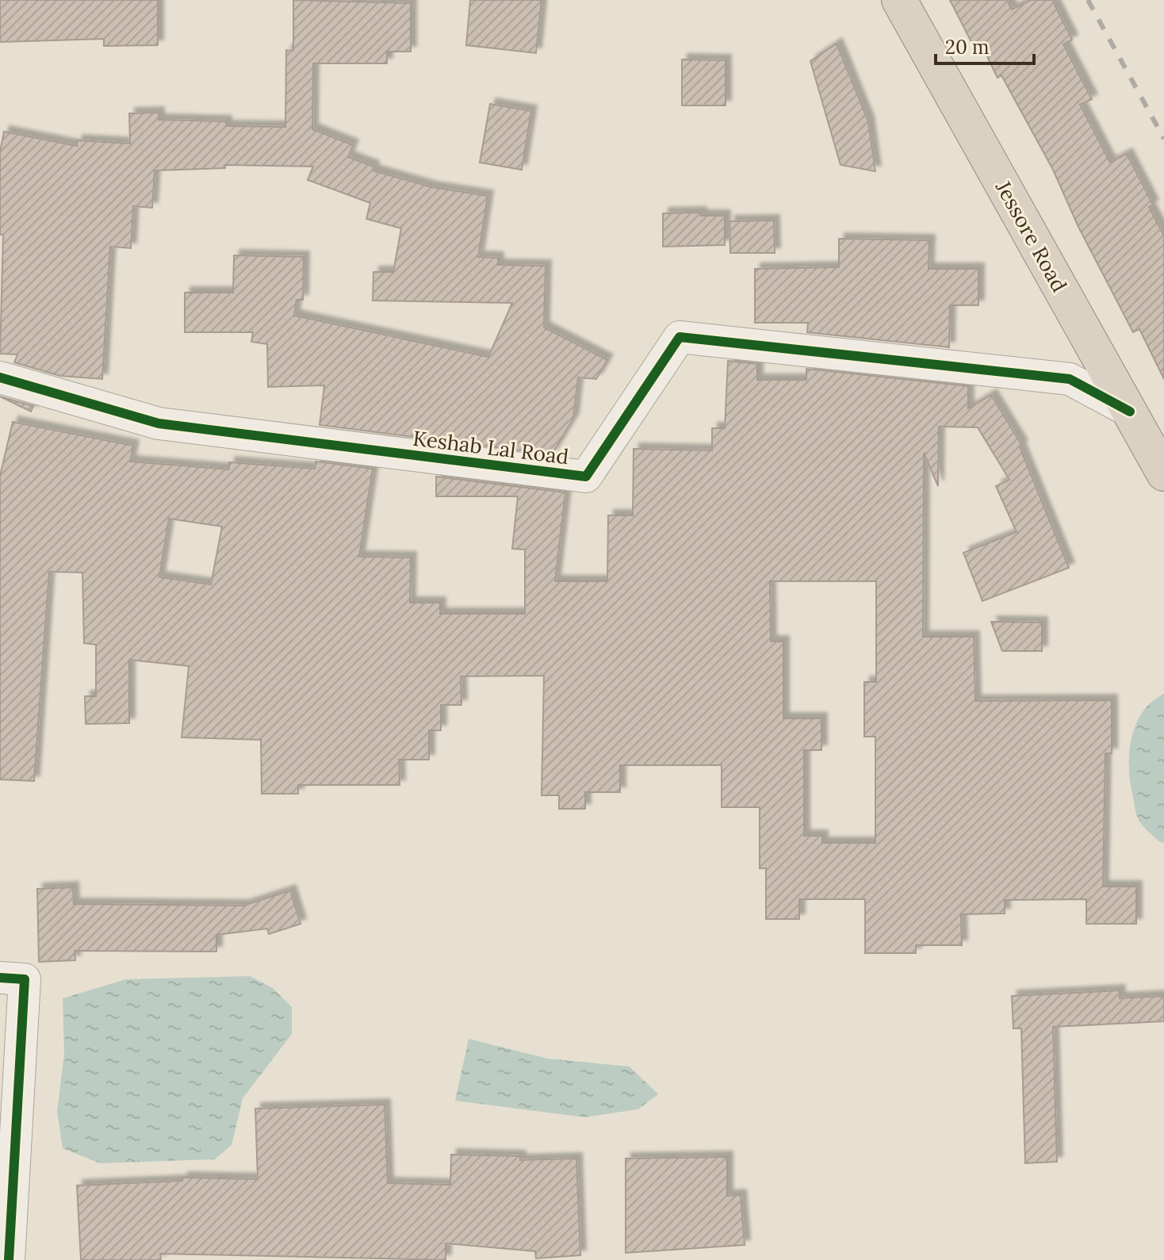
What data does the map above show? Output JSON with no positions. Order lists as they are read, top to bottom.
{
  "streets": {
    "highway": ["Jessore Road"],
    "street": ["Keshab Lal Road"]
  },
  "crossings": [
    ["Jessore Road", "Keshab Lal Road"]
  ],
  "scale_bar": "20 m"
}
